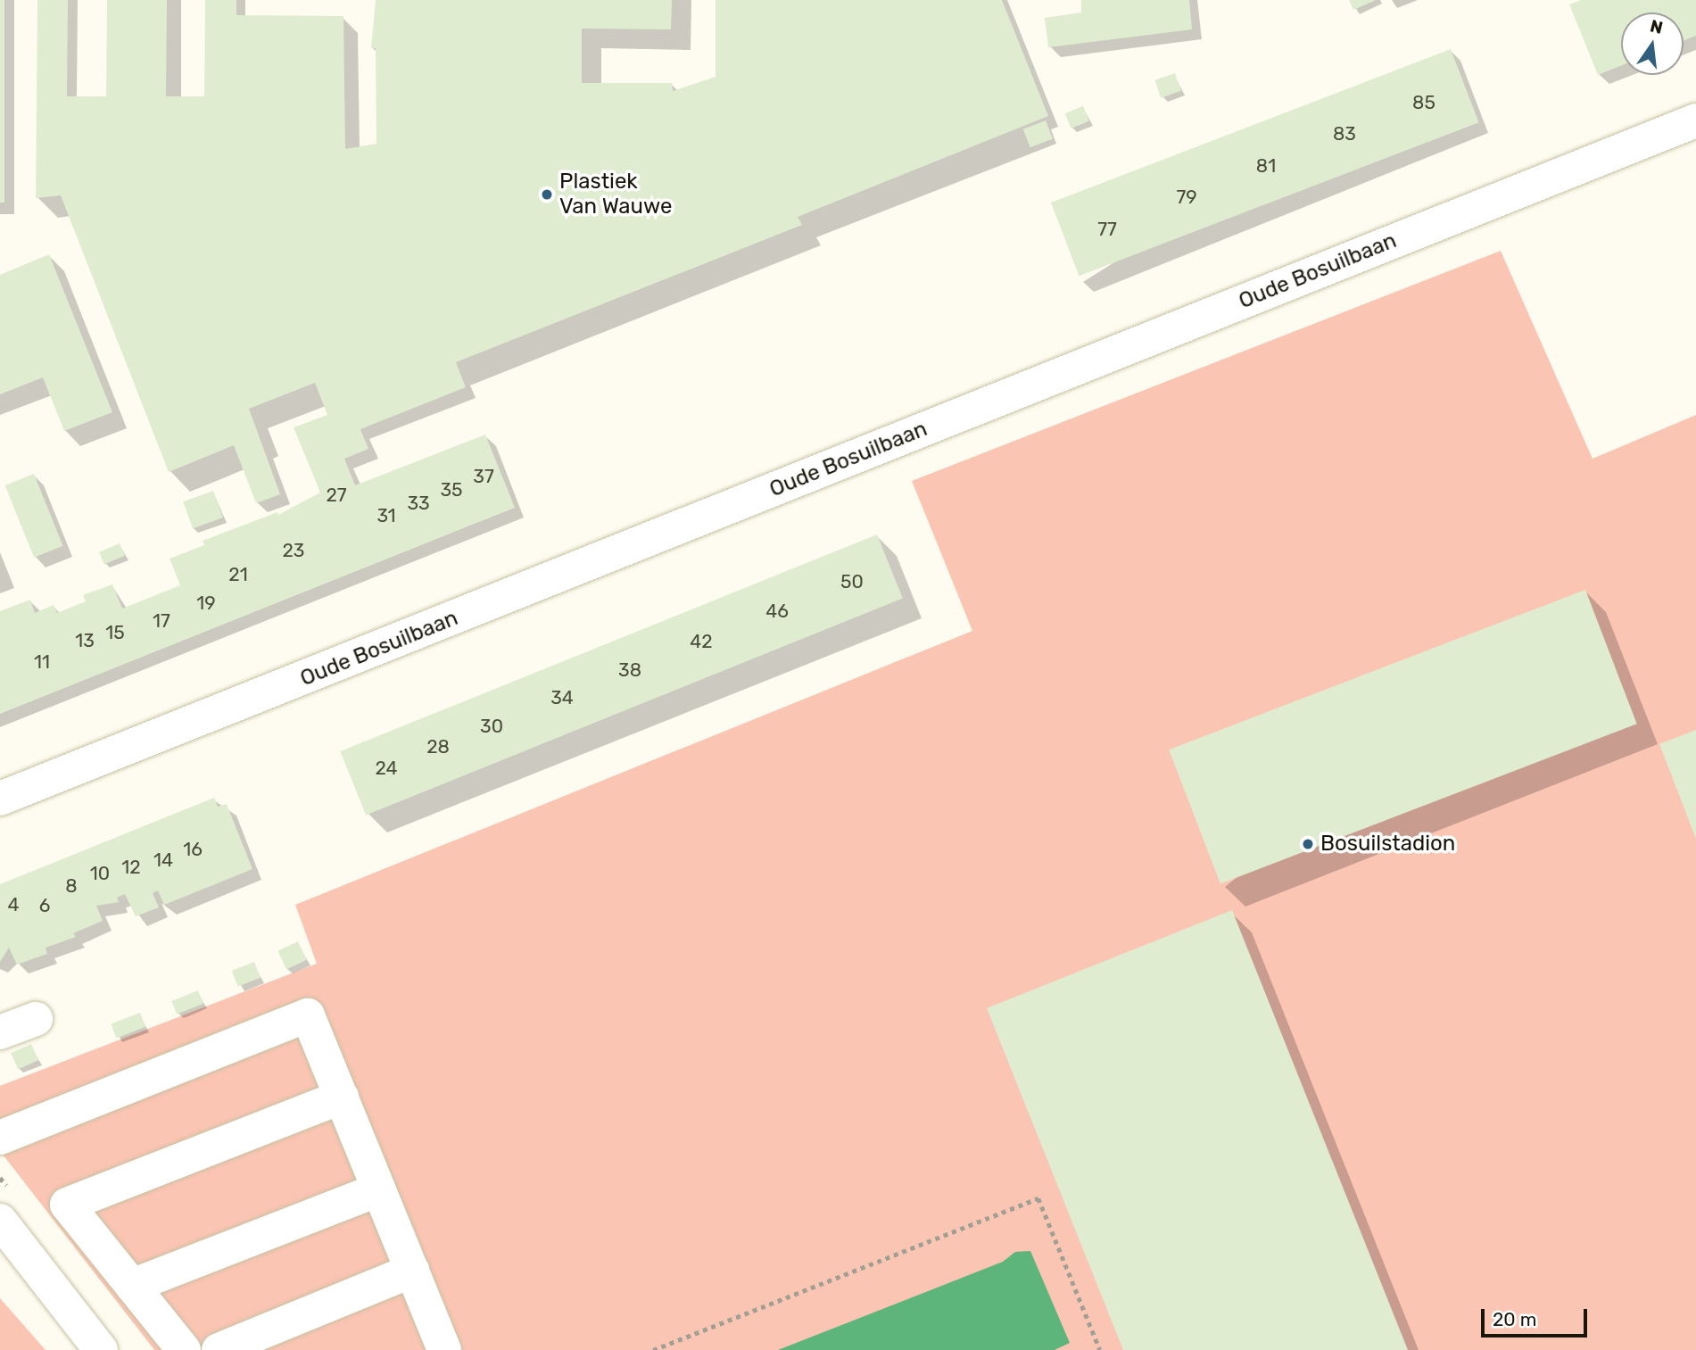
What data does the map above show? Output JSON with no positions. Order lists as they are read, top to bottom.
{
  "streets": {
    "street": ["Oude Bosuilbaan"]
  },
  "places": ["Plastiek Van Wauwe", "Bosuilstadion"],
  "house_numbers": [
    "85",
    "83",
    "81",
    "79",
    "77",
    "37",
    "35",
    "27",
    "33",
    "31",
    "23",
    "21",
    "50",
    "19",
    "46",
    "17",
    "15",
    "13",
    "42",
    "11",
    "38",
    "34",
    "30",
    "28",
    "24",
    "16",
    "14",
    "12",
    "10",
    "8",
    "4",
    "6"
  ],
  "scale_bar": "20 m",
  "north": "top"
}
